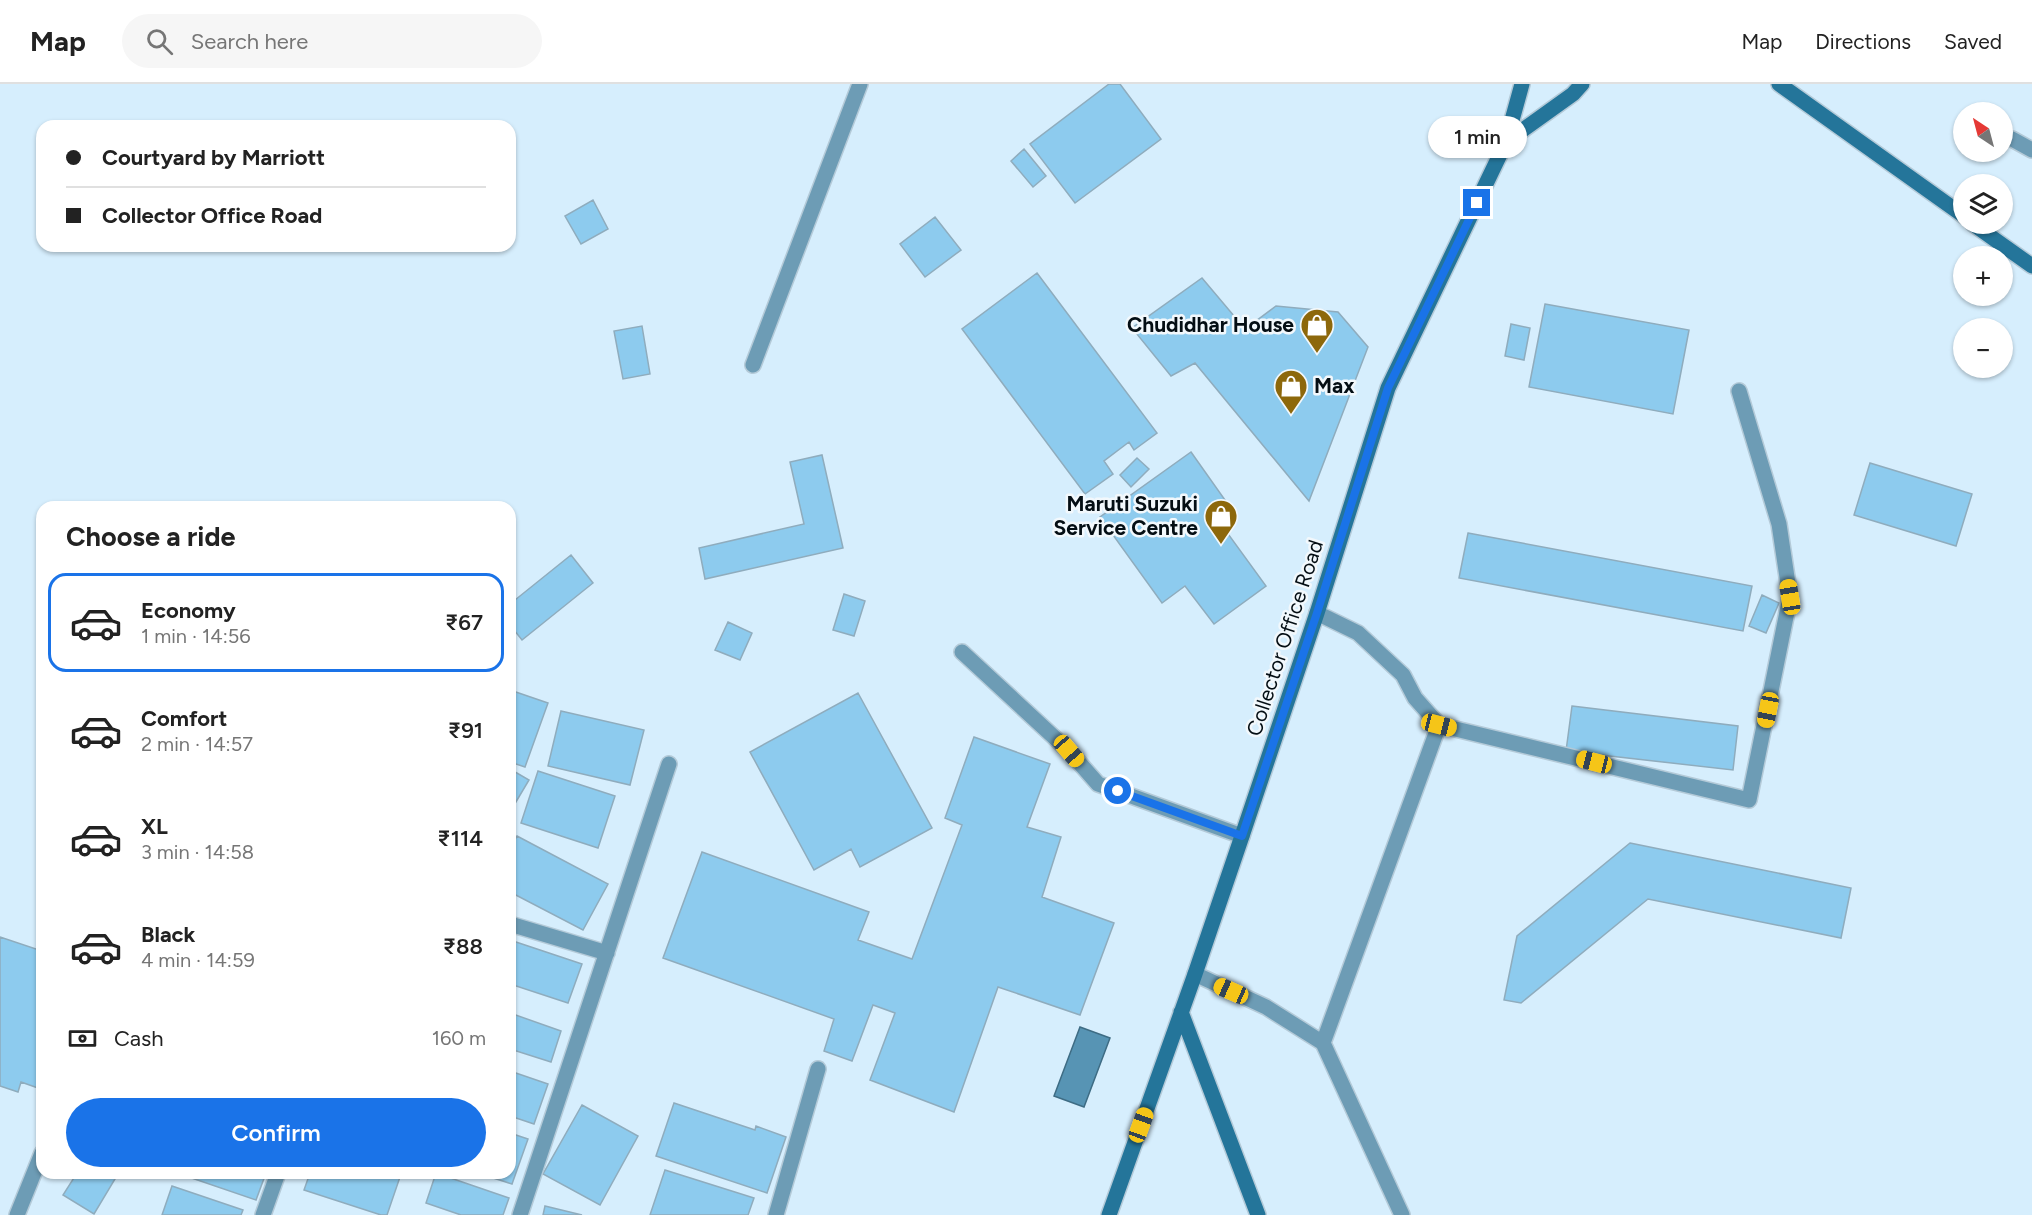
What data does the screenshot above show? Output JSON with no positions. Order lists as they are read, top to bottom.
{
  "streets": {
    "main road": ["Collector Office Road"]
  },
  "places": {
    "shop": ["Chudidhar House", "Max", "Maruti Suzuki Service Centre"]
  },
  "north": "top left",
  "page": {
    "header": "Map",
    "search": "Search here",
    "nav": ["Map", "Directions", "Saved"],
    "map_buttons": ["+", "−"],
    "bubble": "1 min",
    "banner": ["Courtyard by Marriott", "Collector Office Road"],
    "heading": "Choose a ride",
    "list": [
      {
        "name": "Economy",
        "note": "1 min · 14:56",
        "value": "₹67"
      },
      {
        "name": "Comfort",
        "note": "2 min · 14:57",
        "value": "₹91"
      },
      {
        "name": "XL",
        "note": "3 min · 14:58",
        "value": "₹114"
      },
      {
        "name": "Black",
        "note": "4 min · 14:59",
        "value": "₹88"
      }
    ],
    "pay": ["Cash", "160 m"],
    "buttons": "Confirm"
  }
}
